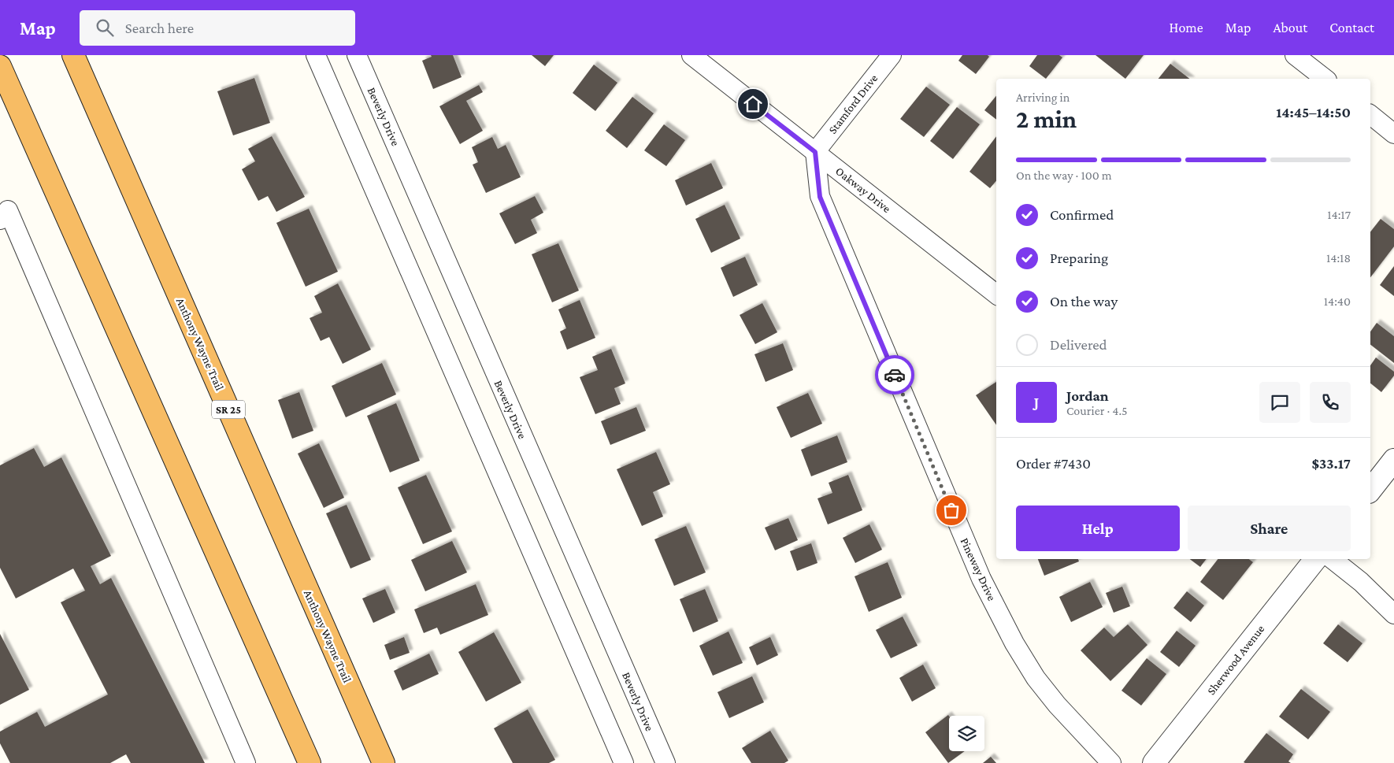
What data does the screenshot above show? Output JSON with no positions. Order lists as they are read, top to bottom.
{
  "streets": {
    "highway": ["Anthony Wayne Trail", "SR 25"],
    "street": [
      "Stamford Drive",
      "Beverly Drive",
      "Oakway Drive",
      "Pineway Drive",
      "Sherwood Avenue"
    ]
  },
  "crossings": [
    ["Stamford Drive", "Oakway Drive"],
    ["Stamford Drive", "Pineway Drive"],
    ["Oakway Drive", "Pineway Drive"]
  ],
  "page": {
    "header": "Map",
    "search": "Search here",
    "nav": [
      "Home",
      "Map",
      "About",
      "Contact"
    ],
    "heading": ["2 min", "Arriving in", "14:45–14:50"],
    "panel": [
      "Jordan",
      "Courier · 4.5",
      "Order #7430",
      "$33.17"
    ],
    "bar": "On the way · 100 m",
    "list": [
      ["Confirmed", "14:17"],
      ["Preparing", "14:18"],
      ["On the way", "14:40"],
      "Delivered"
    ],
    "round": "J",
    "buttons": ["Help", "Share"]
  }
}
